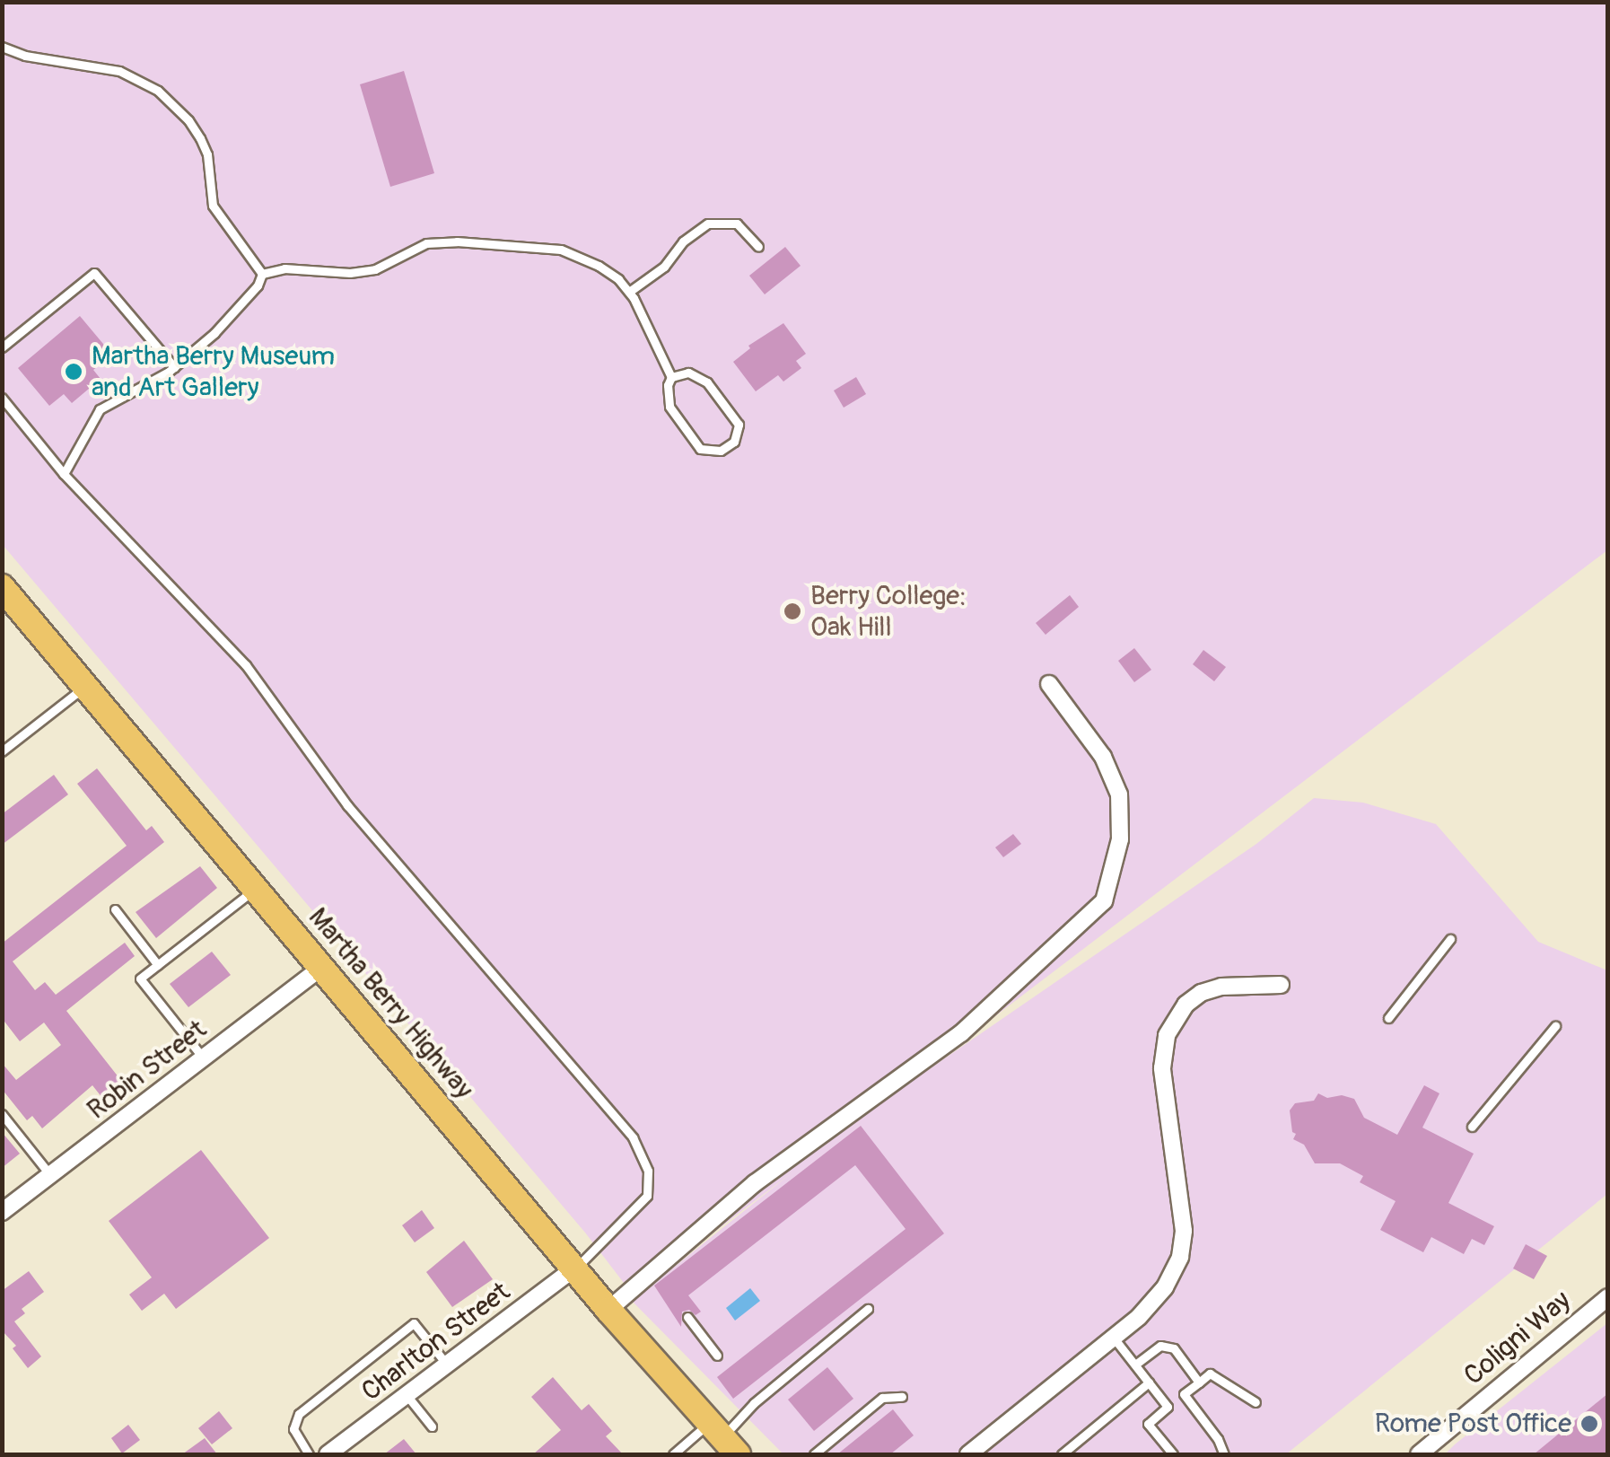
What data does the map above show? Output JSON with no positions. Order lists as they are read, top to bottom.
{
  "streets": {
    "main road": ["Martha Berry Highway"],
    "street": ["Robin Street", "Coligni Way", "Charlton Street"]
  },
  "crossings": [
    ["Martha Berry Highway", "Robin Street"],
    ["Martha Berry Highway", "Charlton Street"]
  ],
  "places": ["Martha Berry Museum and Art Gallery", "Berry College: Oak Hill", "Rome Post Office"]
}
